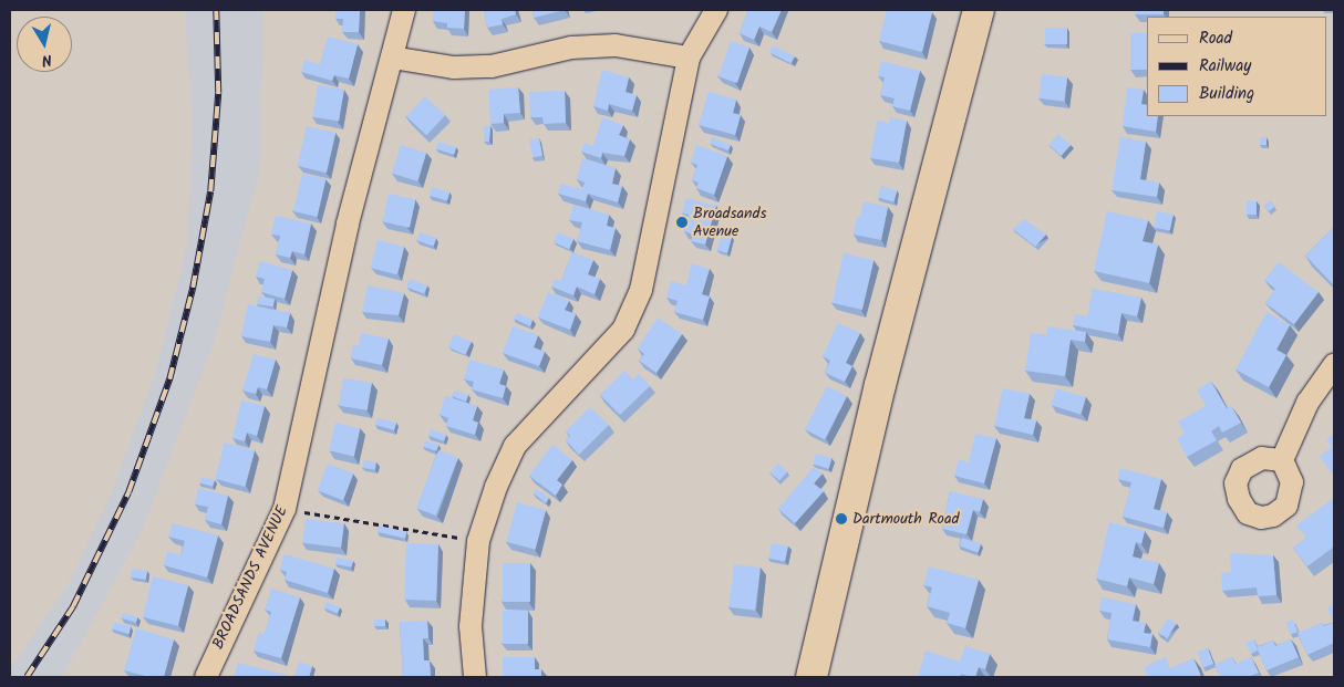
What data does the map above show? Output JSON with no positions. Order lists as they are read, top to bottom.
{
  "streets": {
    "street": ["BROADSANDS AVENUE"]
  },
  "places": ["Broadsands Avenue", "Dartmouth Road"],
  "legend": ["Road", "Railway", "Building"],
  "north": "bottom"
}
